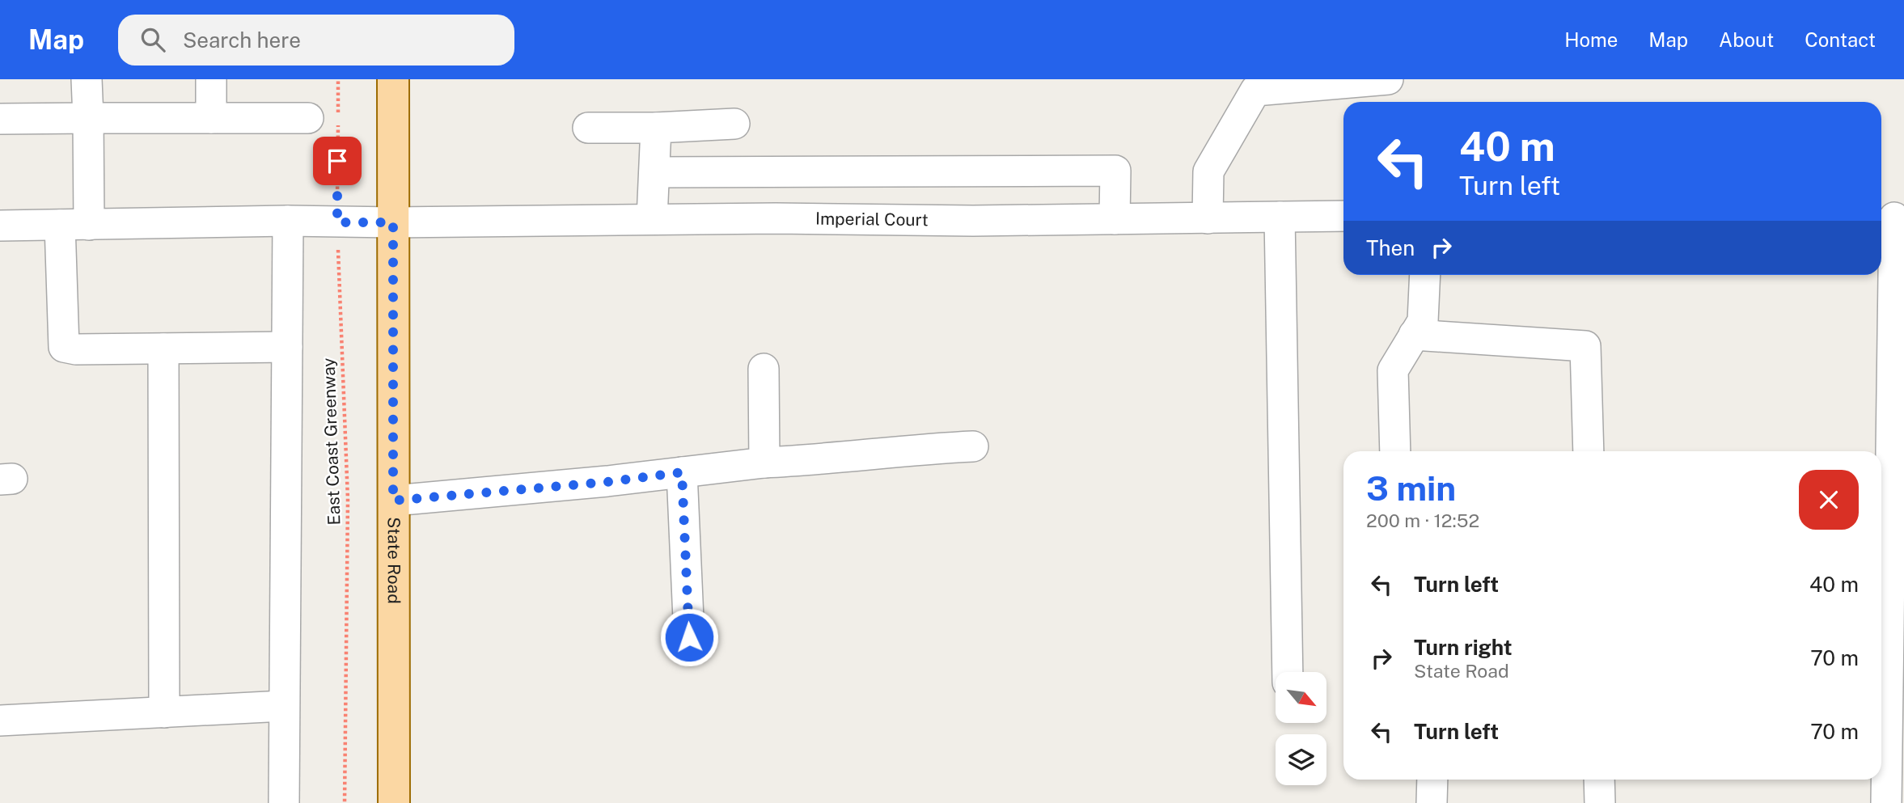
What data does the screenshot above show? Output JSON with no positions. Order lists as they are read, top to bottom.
{
  "streets": {
    "main road": ["State Road"],
    "street": ["Imperial Court"],
    "path": ["East Coast Greenway"]
  },
  "crossings": [
    ["Imperial Court", "East Coast Greenway"],
    ["Imperial Court", "State Road"]
  ],
  "north": "bottom right",
  "page": {
    "header": "Map",
    "search": "Search here",
    "nav": [
      "Home",
      "Map",
      "About",
      "Contact"
    ],
    "turn": ["40 m", "Turn left"],
    "then": "Then",
    "heading": ["3 min", "200 m · 12:52"],
    "list": [
      {
        "name": "Turn left",
        "value": "40 m"
      },
      {
        "name": "Turn right",
        "note": "State Road",
        "value": "70 m"
      },
      {
        "name": "Turn left",
        "value": "70 m"
      }
    ]
  }
}
